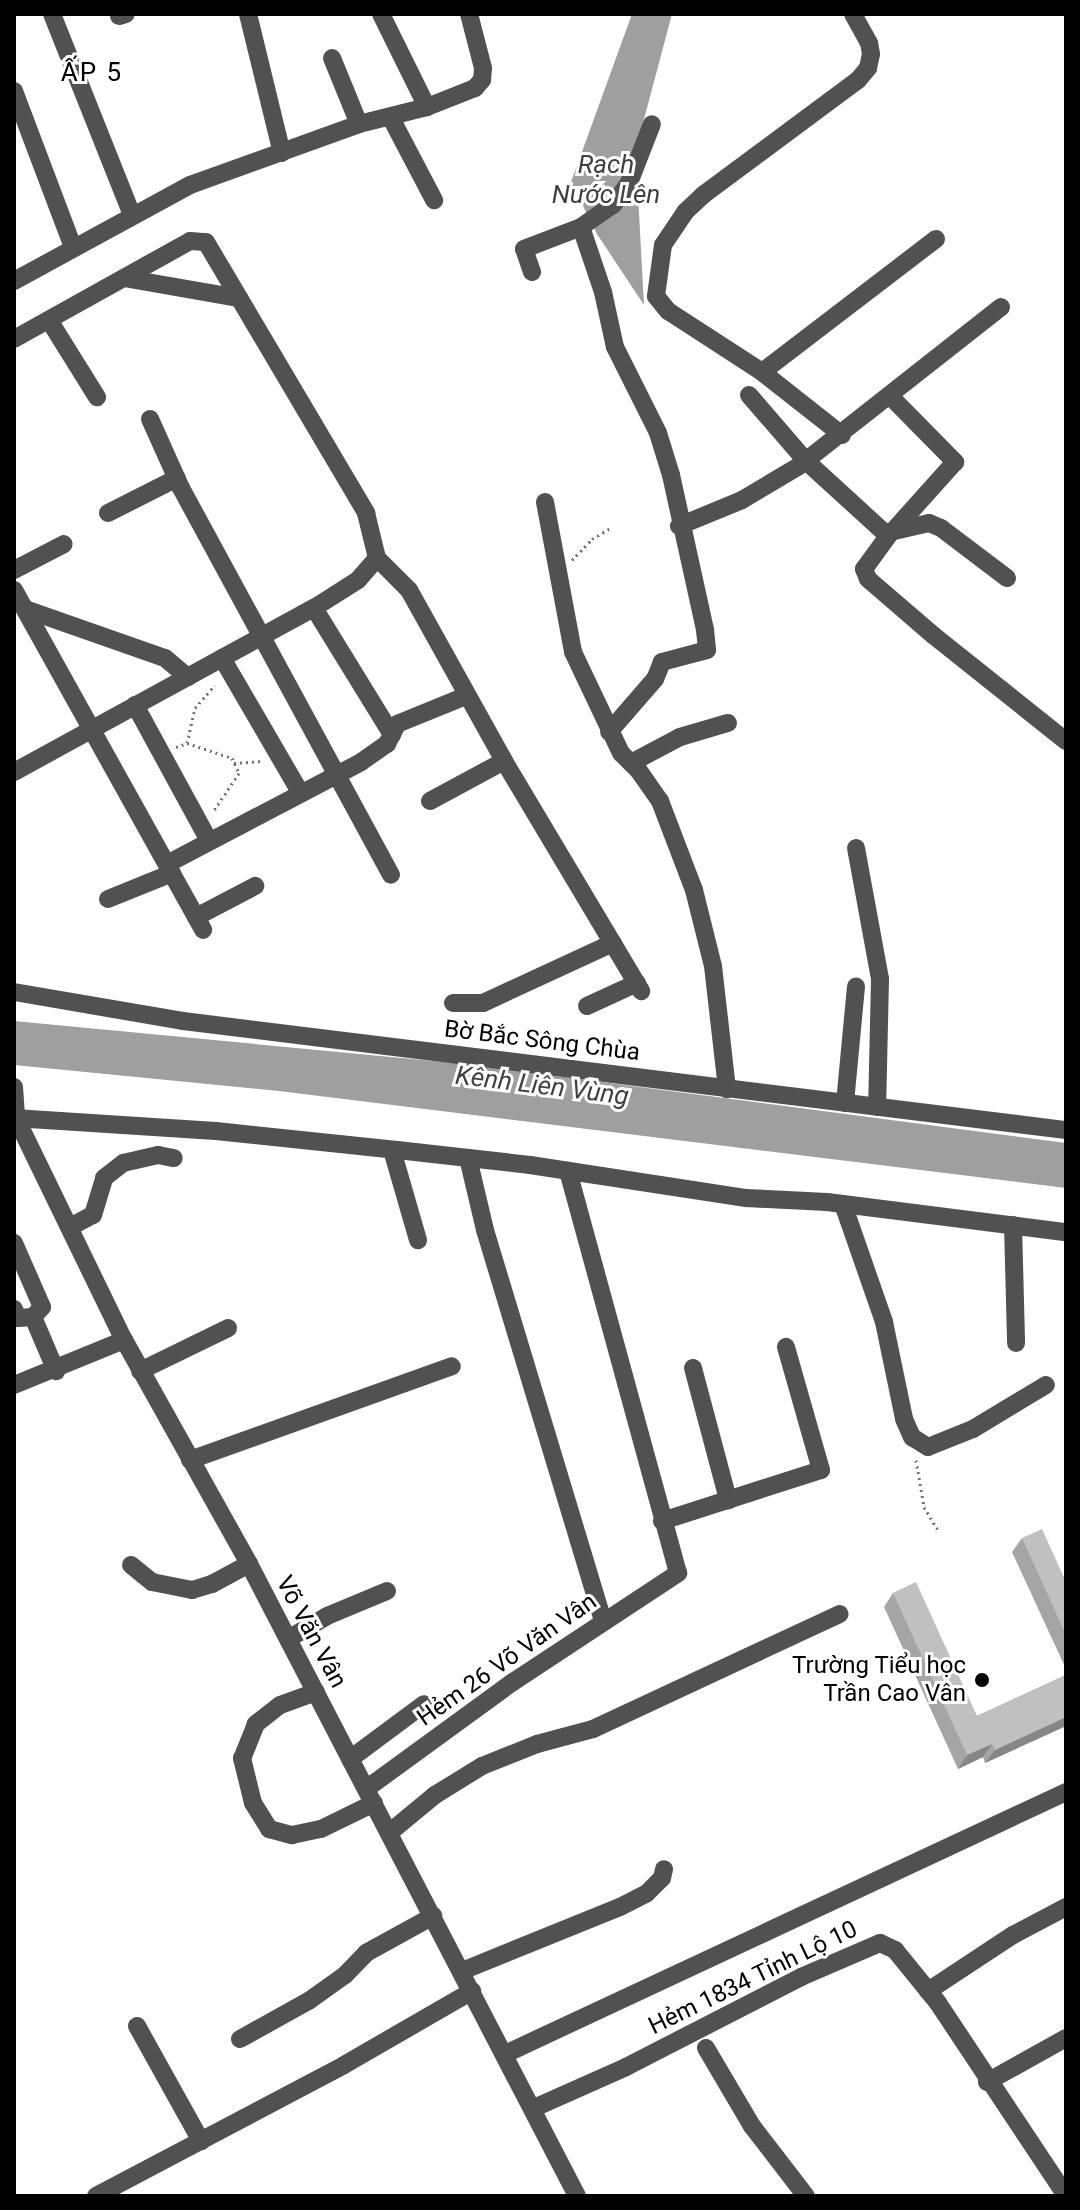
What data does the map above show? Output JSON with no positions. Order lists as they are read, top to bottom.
{
  "streets": {
    "street": [
      "Bờ Bắc Sông Chùa",
      "Võ Văn Vân",
      "Hẻm 26 Võ Văn Vân",
      "Hẻm 1834 Tỉnh Lộ 10"
    ]
  },
  "crossings": [
    ["Võ Văn Vân", "Hẻm 26 Võ Văn Vân"],
    ["Võ Văn Vân", "Hẻm 1834 Tỉnh Lộ 10"]
  ],
  "districts": ["ẤP 5"],
  "water": ["Rạch Nước Lên", "Kênh Liên Vùng"],
  "places": ["Trường Tiểu học Trần Cao Vân"]
}
